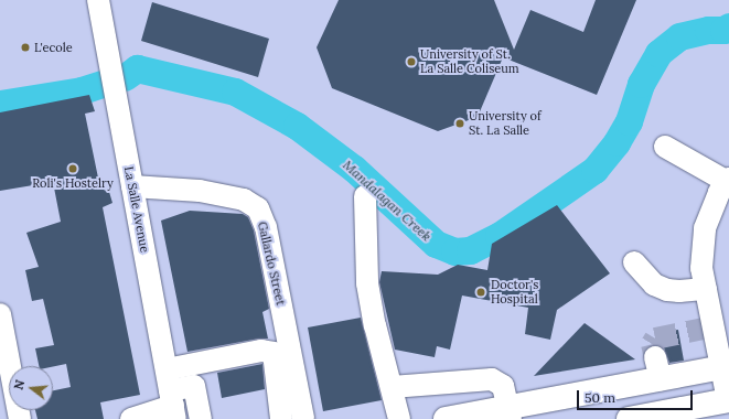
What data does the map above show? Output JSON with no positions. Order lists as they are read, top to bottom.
{
  "streets": {
    "street": ["La Salle Avenue", "Gallardo Street"]
  },
  "crossings": [
    ["La Salle Avenue", "Gallardo Street"]
  ],
  "water": ["Mandalagan Creek"],
  "places": [
    "L'ecole",
    "University of St. La Salle Coliseum",
    "University of St. La Salle",
    "Roli's Hostelry",
    "Doctor's Hospital"
  ],
  "scale_bar": "50 m",
  "north": "left"
}
